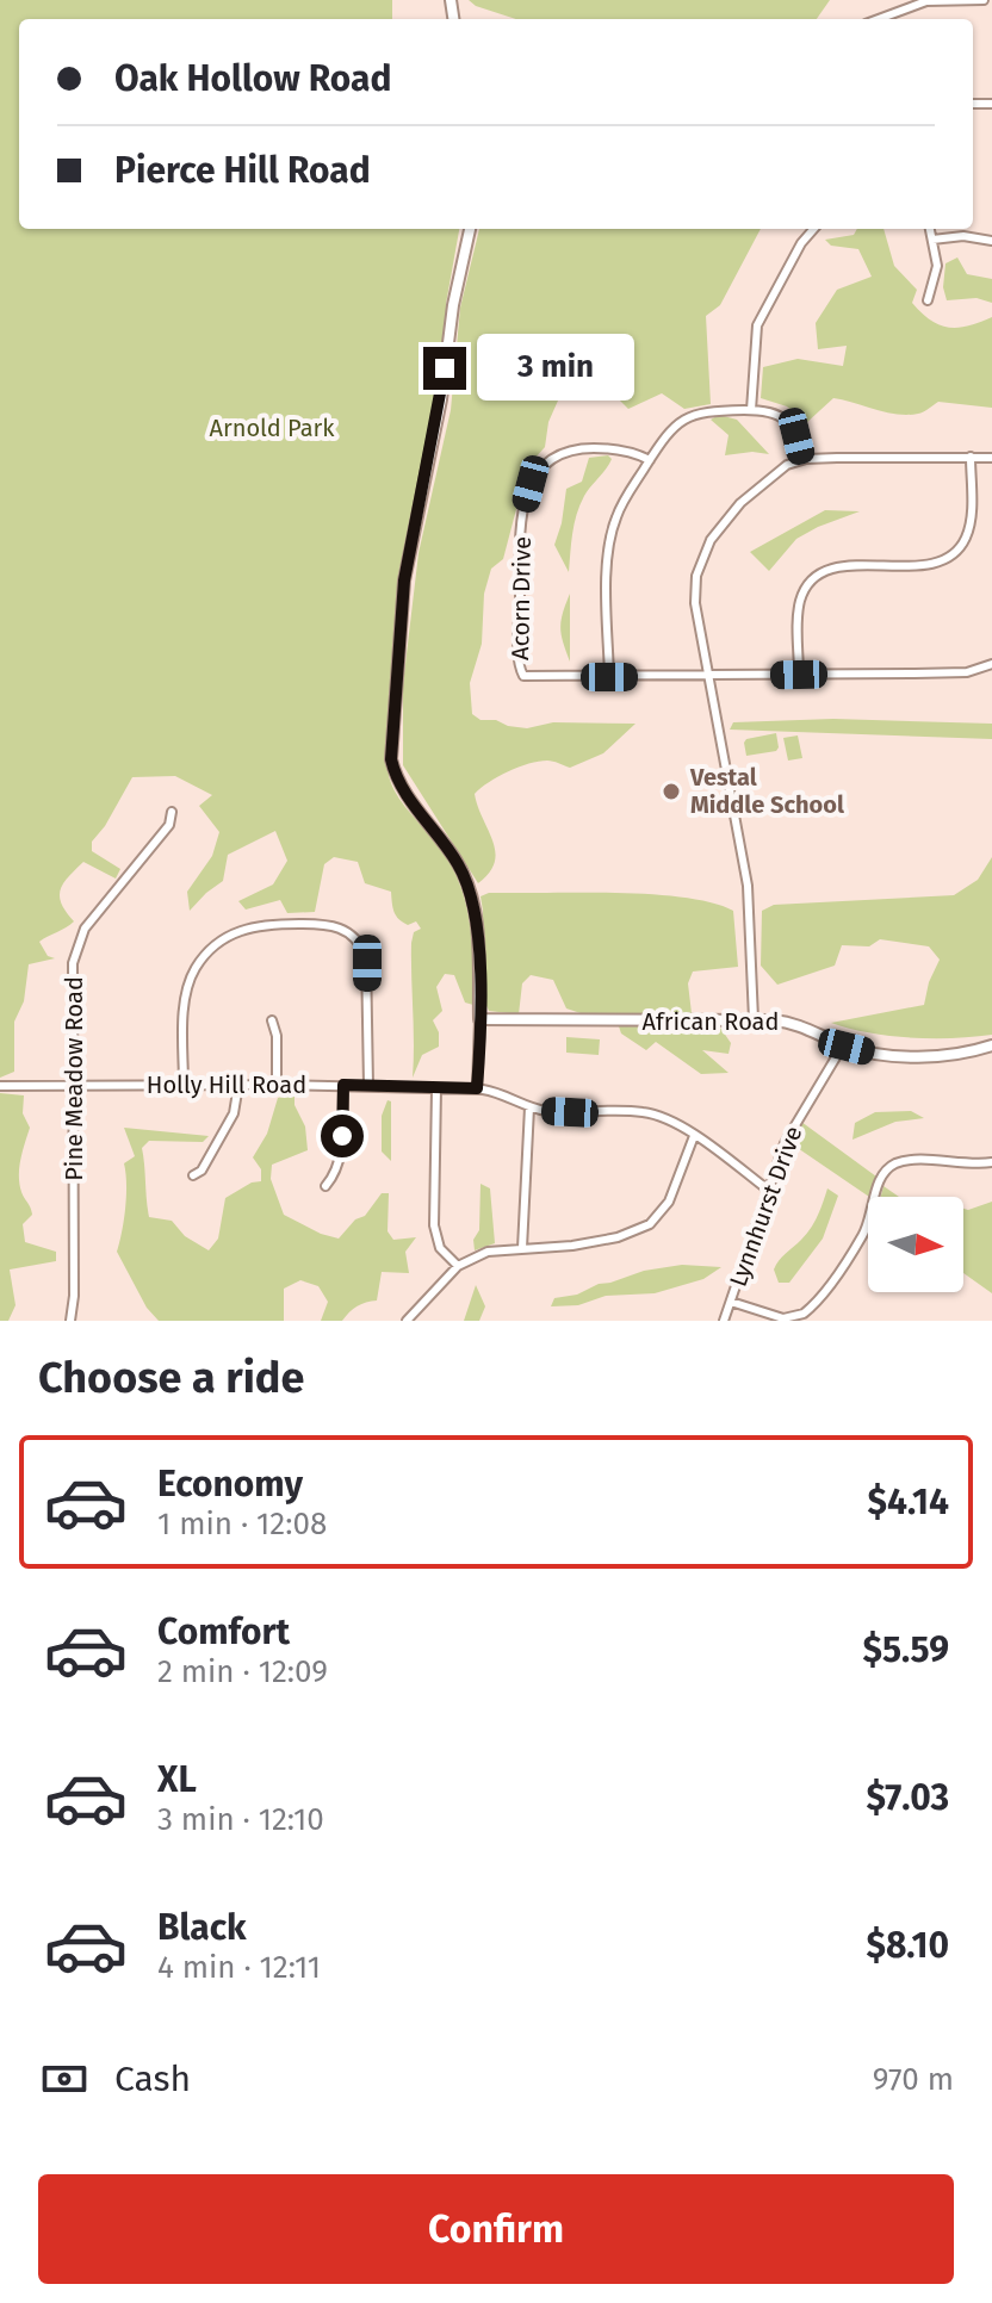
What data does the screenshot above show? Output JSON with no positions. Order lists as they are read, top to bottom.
{
  "streets": {
    "street": [
      "Acorn Drive",
      "African Road",
      "Pine Meadow Road",
      "Holly Hill Road",
      "Lynnhurst Drive"
    ]
  },
  "crossings": [
    ["African Road", "Lynnhurst Drive"],
    ["Pine Meadow Road", "Holly Hill Road"],
    ["Holly Hill Road", "Lynnhurst Drive"]
  ],
  "parks": ["Arnold Park"],
  "places": ["Vestal Middle School"],
  "north": "right",
  "page": {
    "banner": ["Oak Hollow Road", "Pierce Hill Road"],
    "bubble": "3 min",
    "heading": "Choose a ride",
    "list": [
      {
        "name": "Economy",
        "note": "1 min · 12:08",
        "value": "$4.14"
      },
      {
        "name": "Comfort",
        "note": "2 min · 12:09",
        "value": "$5.59"
      },
      {
        "name": "XL",
        "note": "3 min · 12:10",
        "value": "$7.03"
      },
      {
        "name": "Black",
        "note": "4 min · 12:11",
        "value": "$8.10"
      }
    ],
    "pay": ["Cash", "970 m"],
    "buttons": "Confirm"
  }
}
